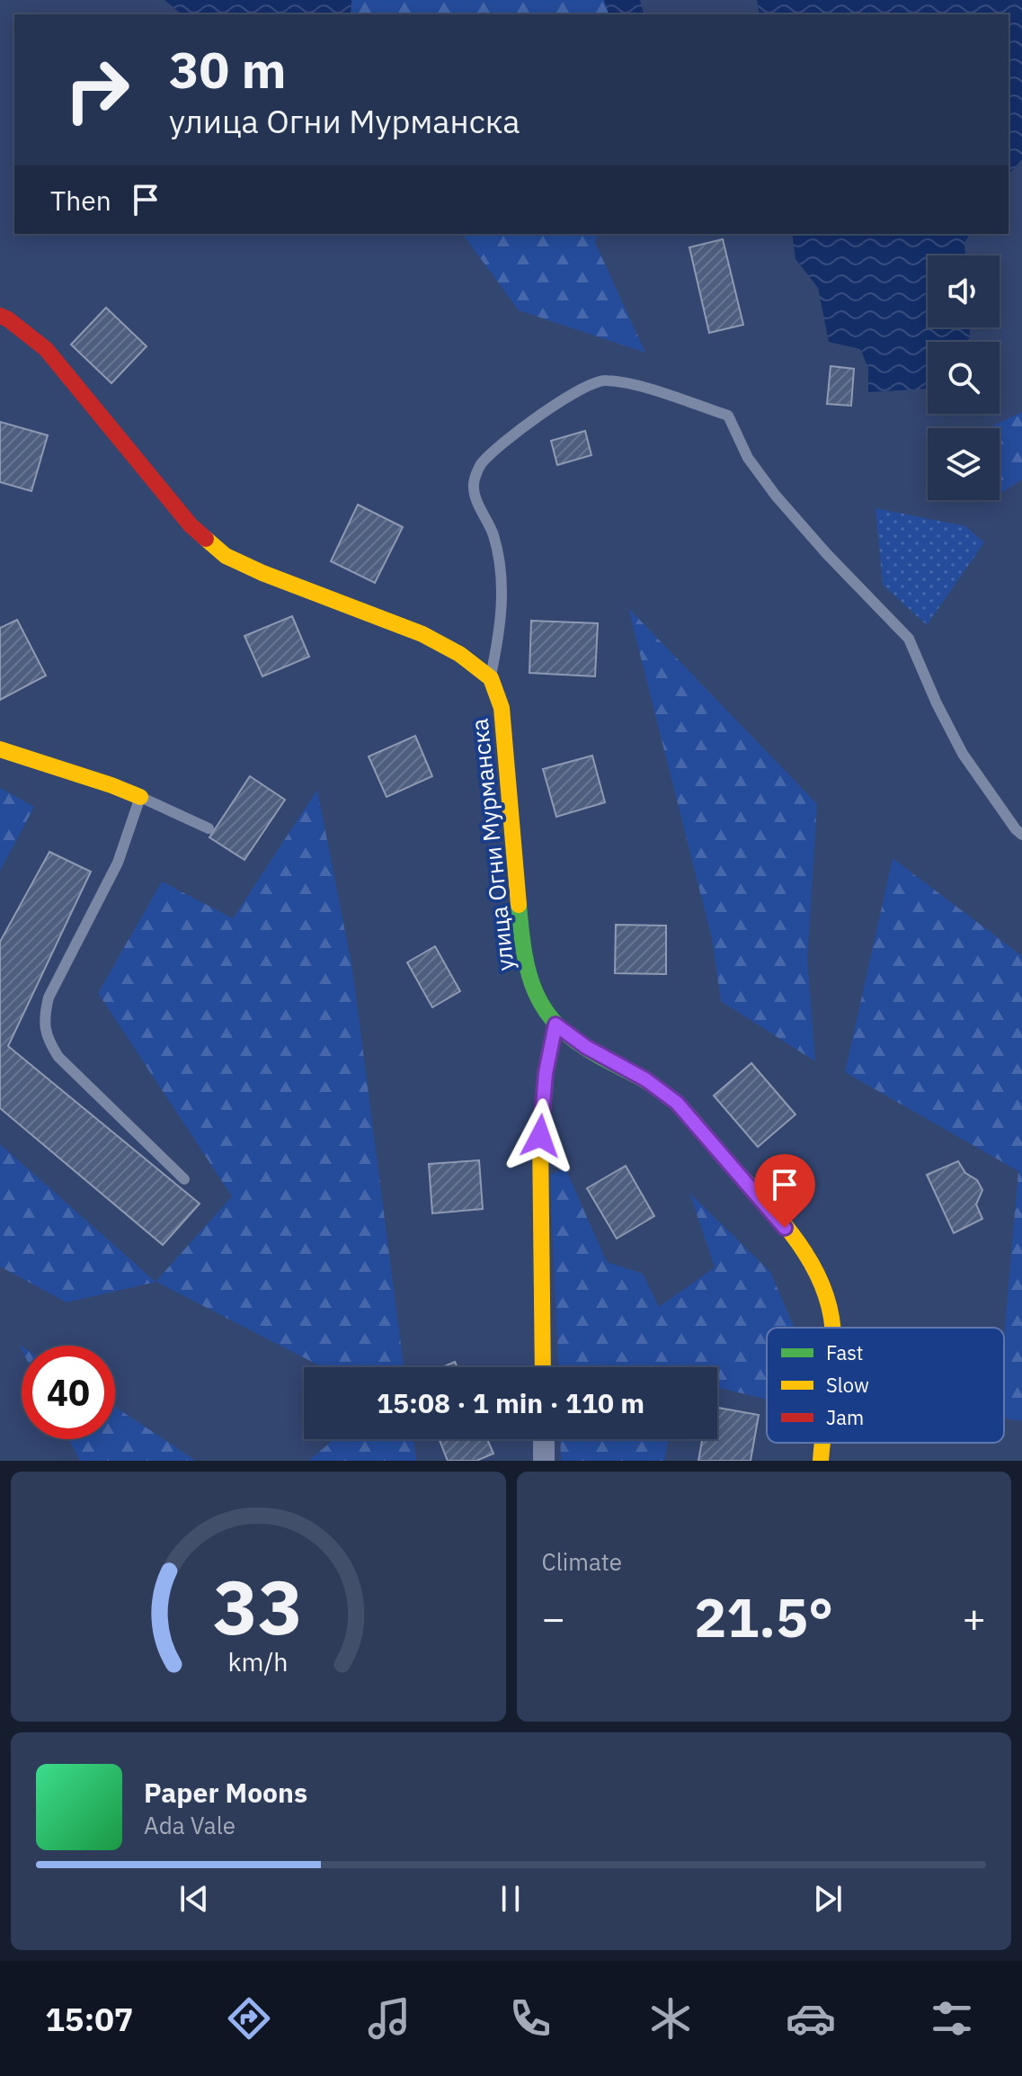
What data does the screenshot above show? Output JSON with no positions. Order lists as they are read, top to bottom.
{
  "streets": {
    "street": ["улица Огни Мурманска"]
  },
  "legend": ["Fast", "Slow", "Jam"],
  "page": {
    "turn": ["30 m", "улица Огни Мурманска"],
    "then": "Then",
    "limit": "40",
    "trip": "15:08 · 1 min · 110 m",
    "tile": "Climate",
    "heat": ["−", "21.5°", "+"],
    "song": ["Paper Moons", "Ada Vale"],
    "tabs": "15:07",
    "gauge": ["33", "km/h"]
  }
}
